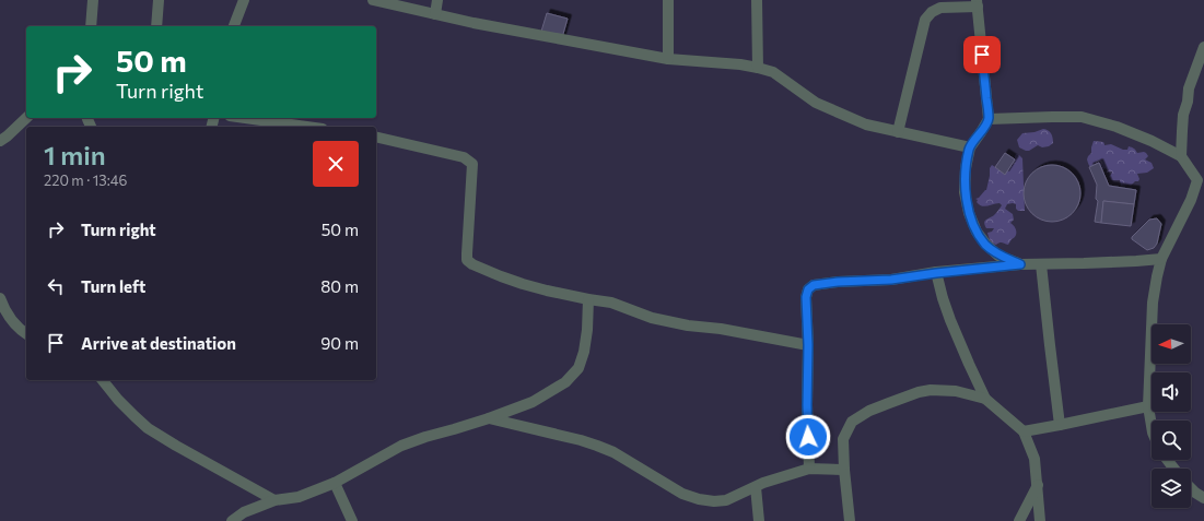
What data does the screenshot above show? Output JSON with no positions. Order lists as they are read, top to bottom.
{
  "north": "left",
  "page": {
    "turn": ["50 m", "Turn right"],
    "heading": ["1 min", "220 m · 13:46"],
    "list": [
      {
        "name": "Turn right",
        "value": "50 m"
      },
      {
        "name": "Turn left",
        "value": "80 m"
      },
      {
        "name": "Arrive at destination",
        "value": "90 m"
      }
    ]
  }
}
